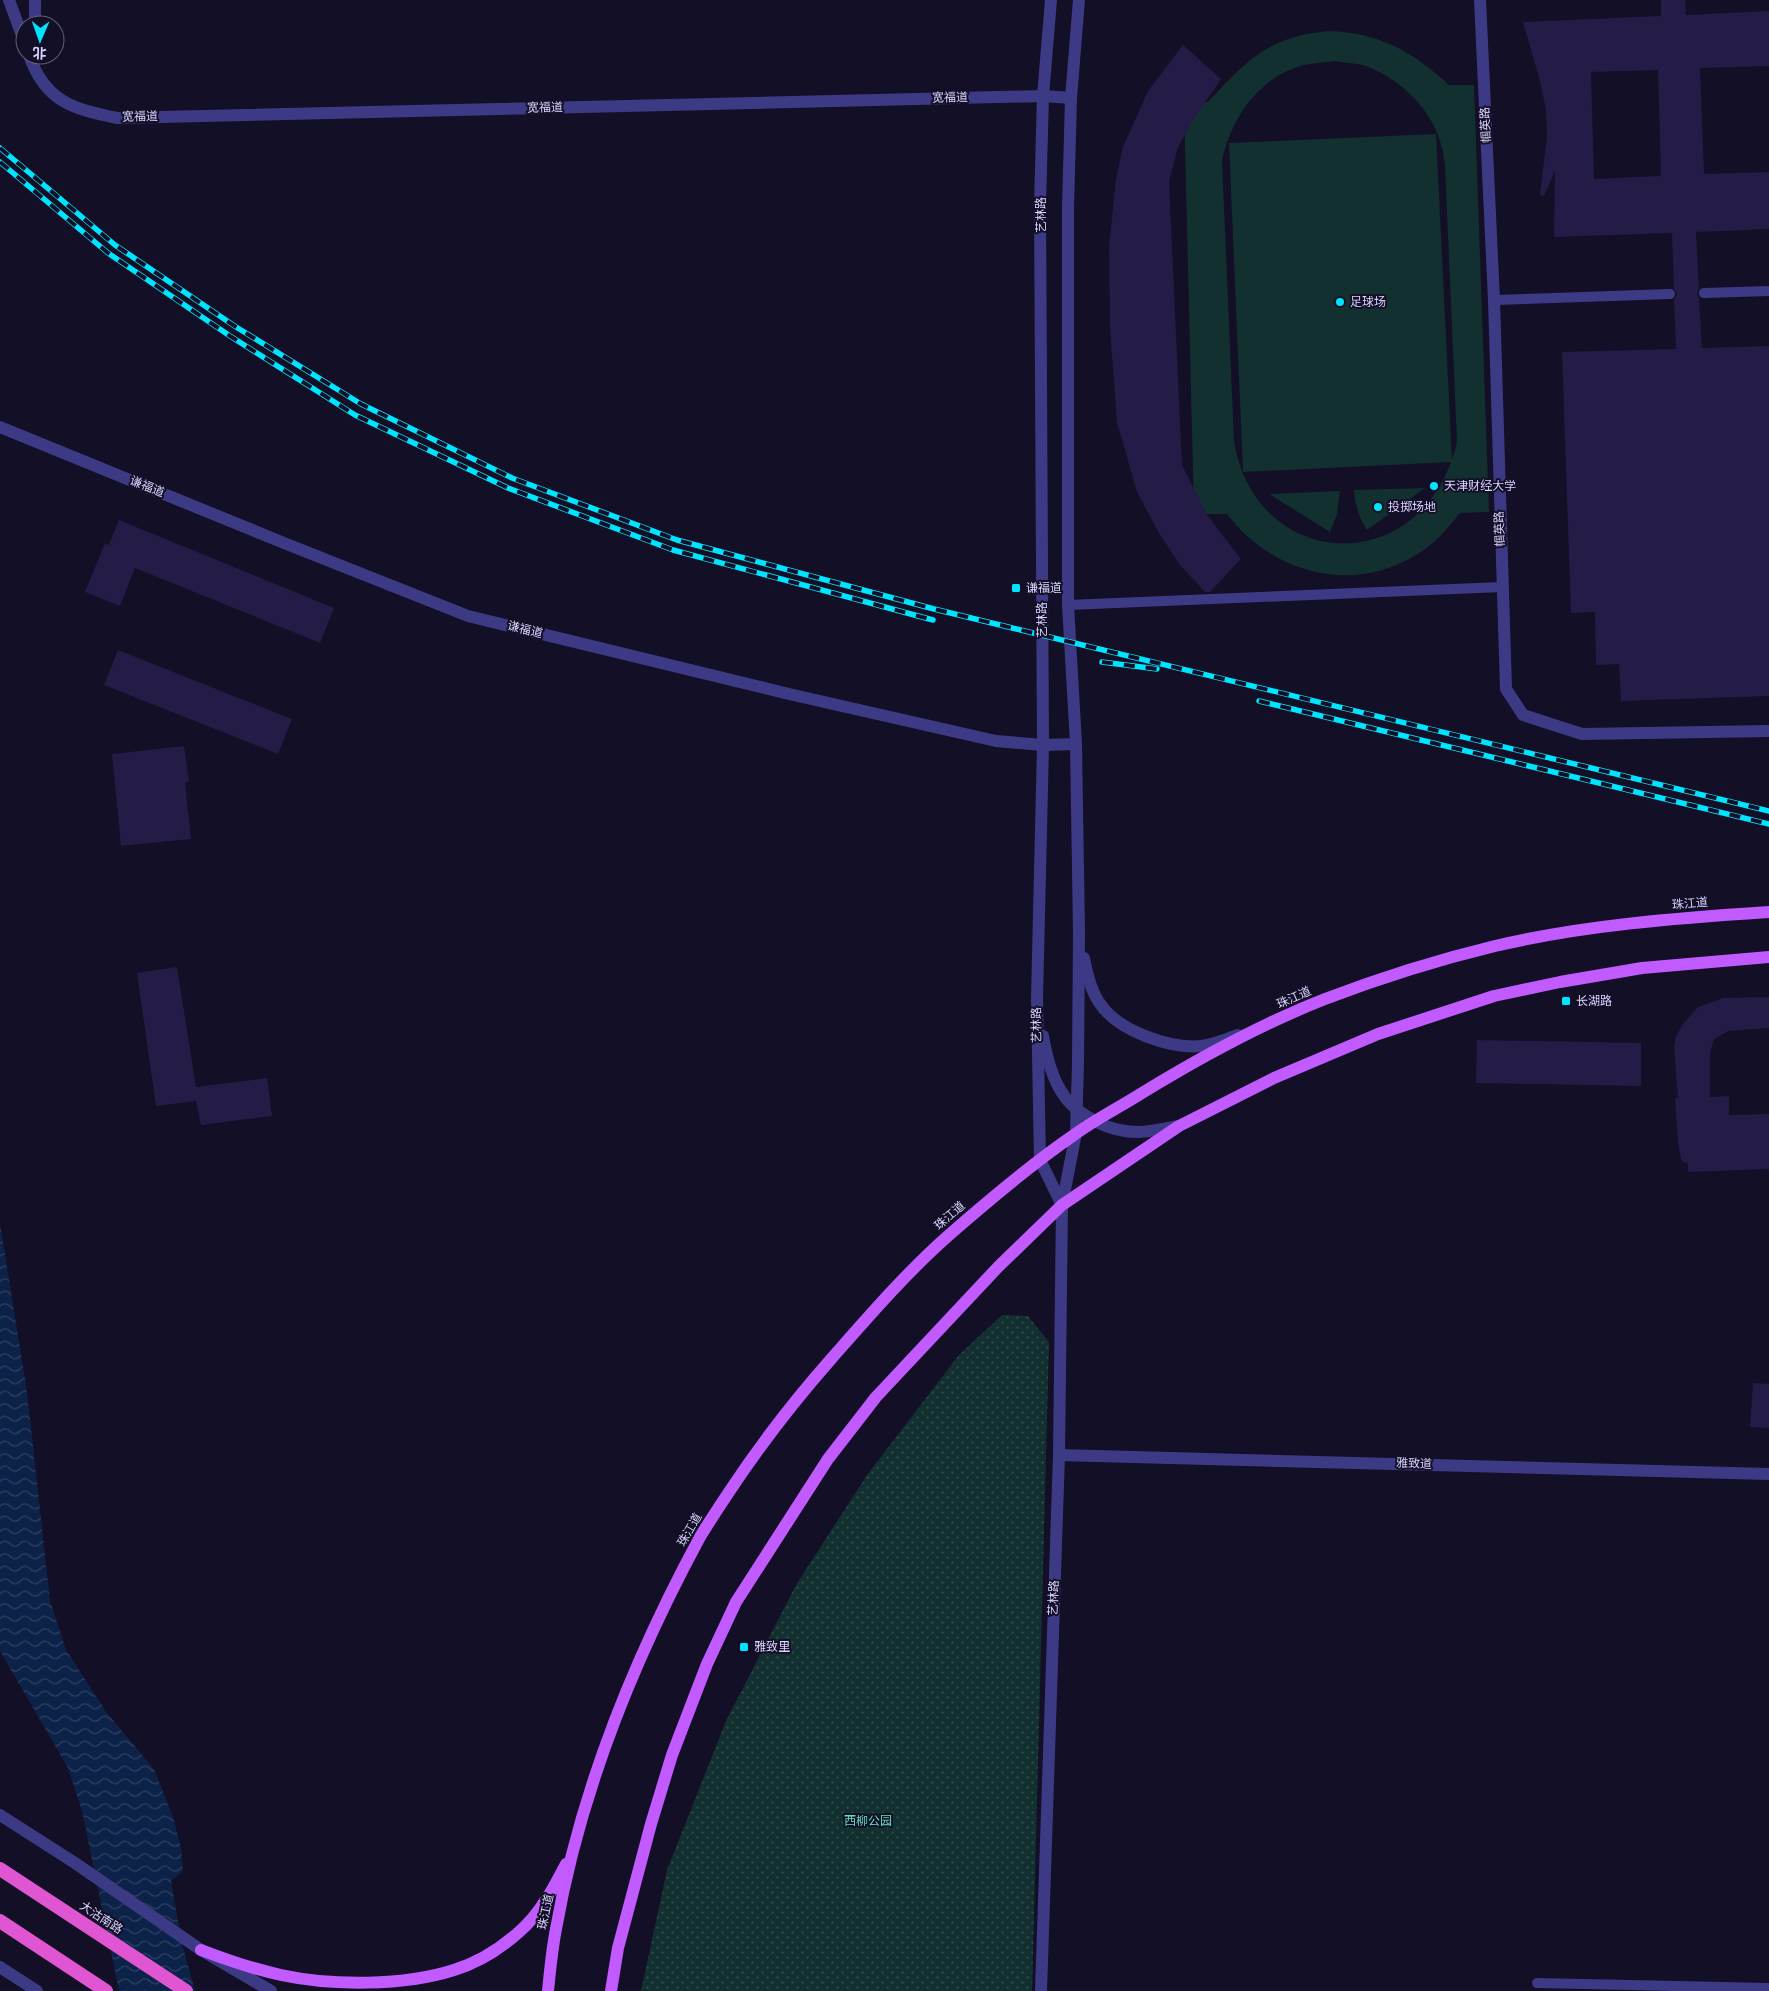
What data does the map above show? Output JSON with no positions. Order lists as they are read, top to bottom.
{
  "streets": {
    "highway": ["大沽南路"],
    "main road": ["珠江道"],
    "street": [
      "宽福道",
      "帼英路",
      "艺林路",
      "谦福道",
      "雅致道"
    ]
  },
  "crossings": [
    ["宽福道", "艺林路"],
    ["艺林路", "谦福道"],
    ["艺林路", "珠江道"],
    ["艺林路", "雅致道"]
  ],
  "parks": ["西柳公园"],
  "places": {
    "other": ["足球场", "天津财经大学", "投掷场地"],
    "transit": ["谦福道", "长湖路", "雅致里"]
  },
  "north": "bottom"
}
